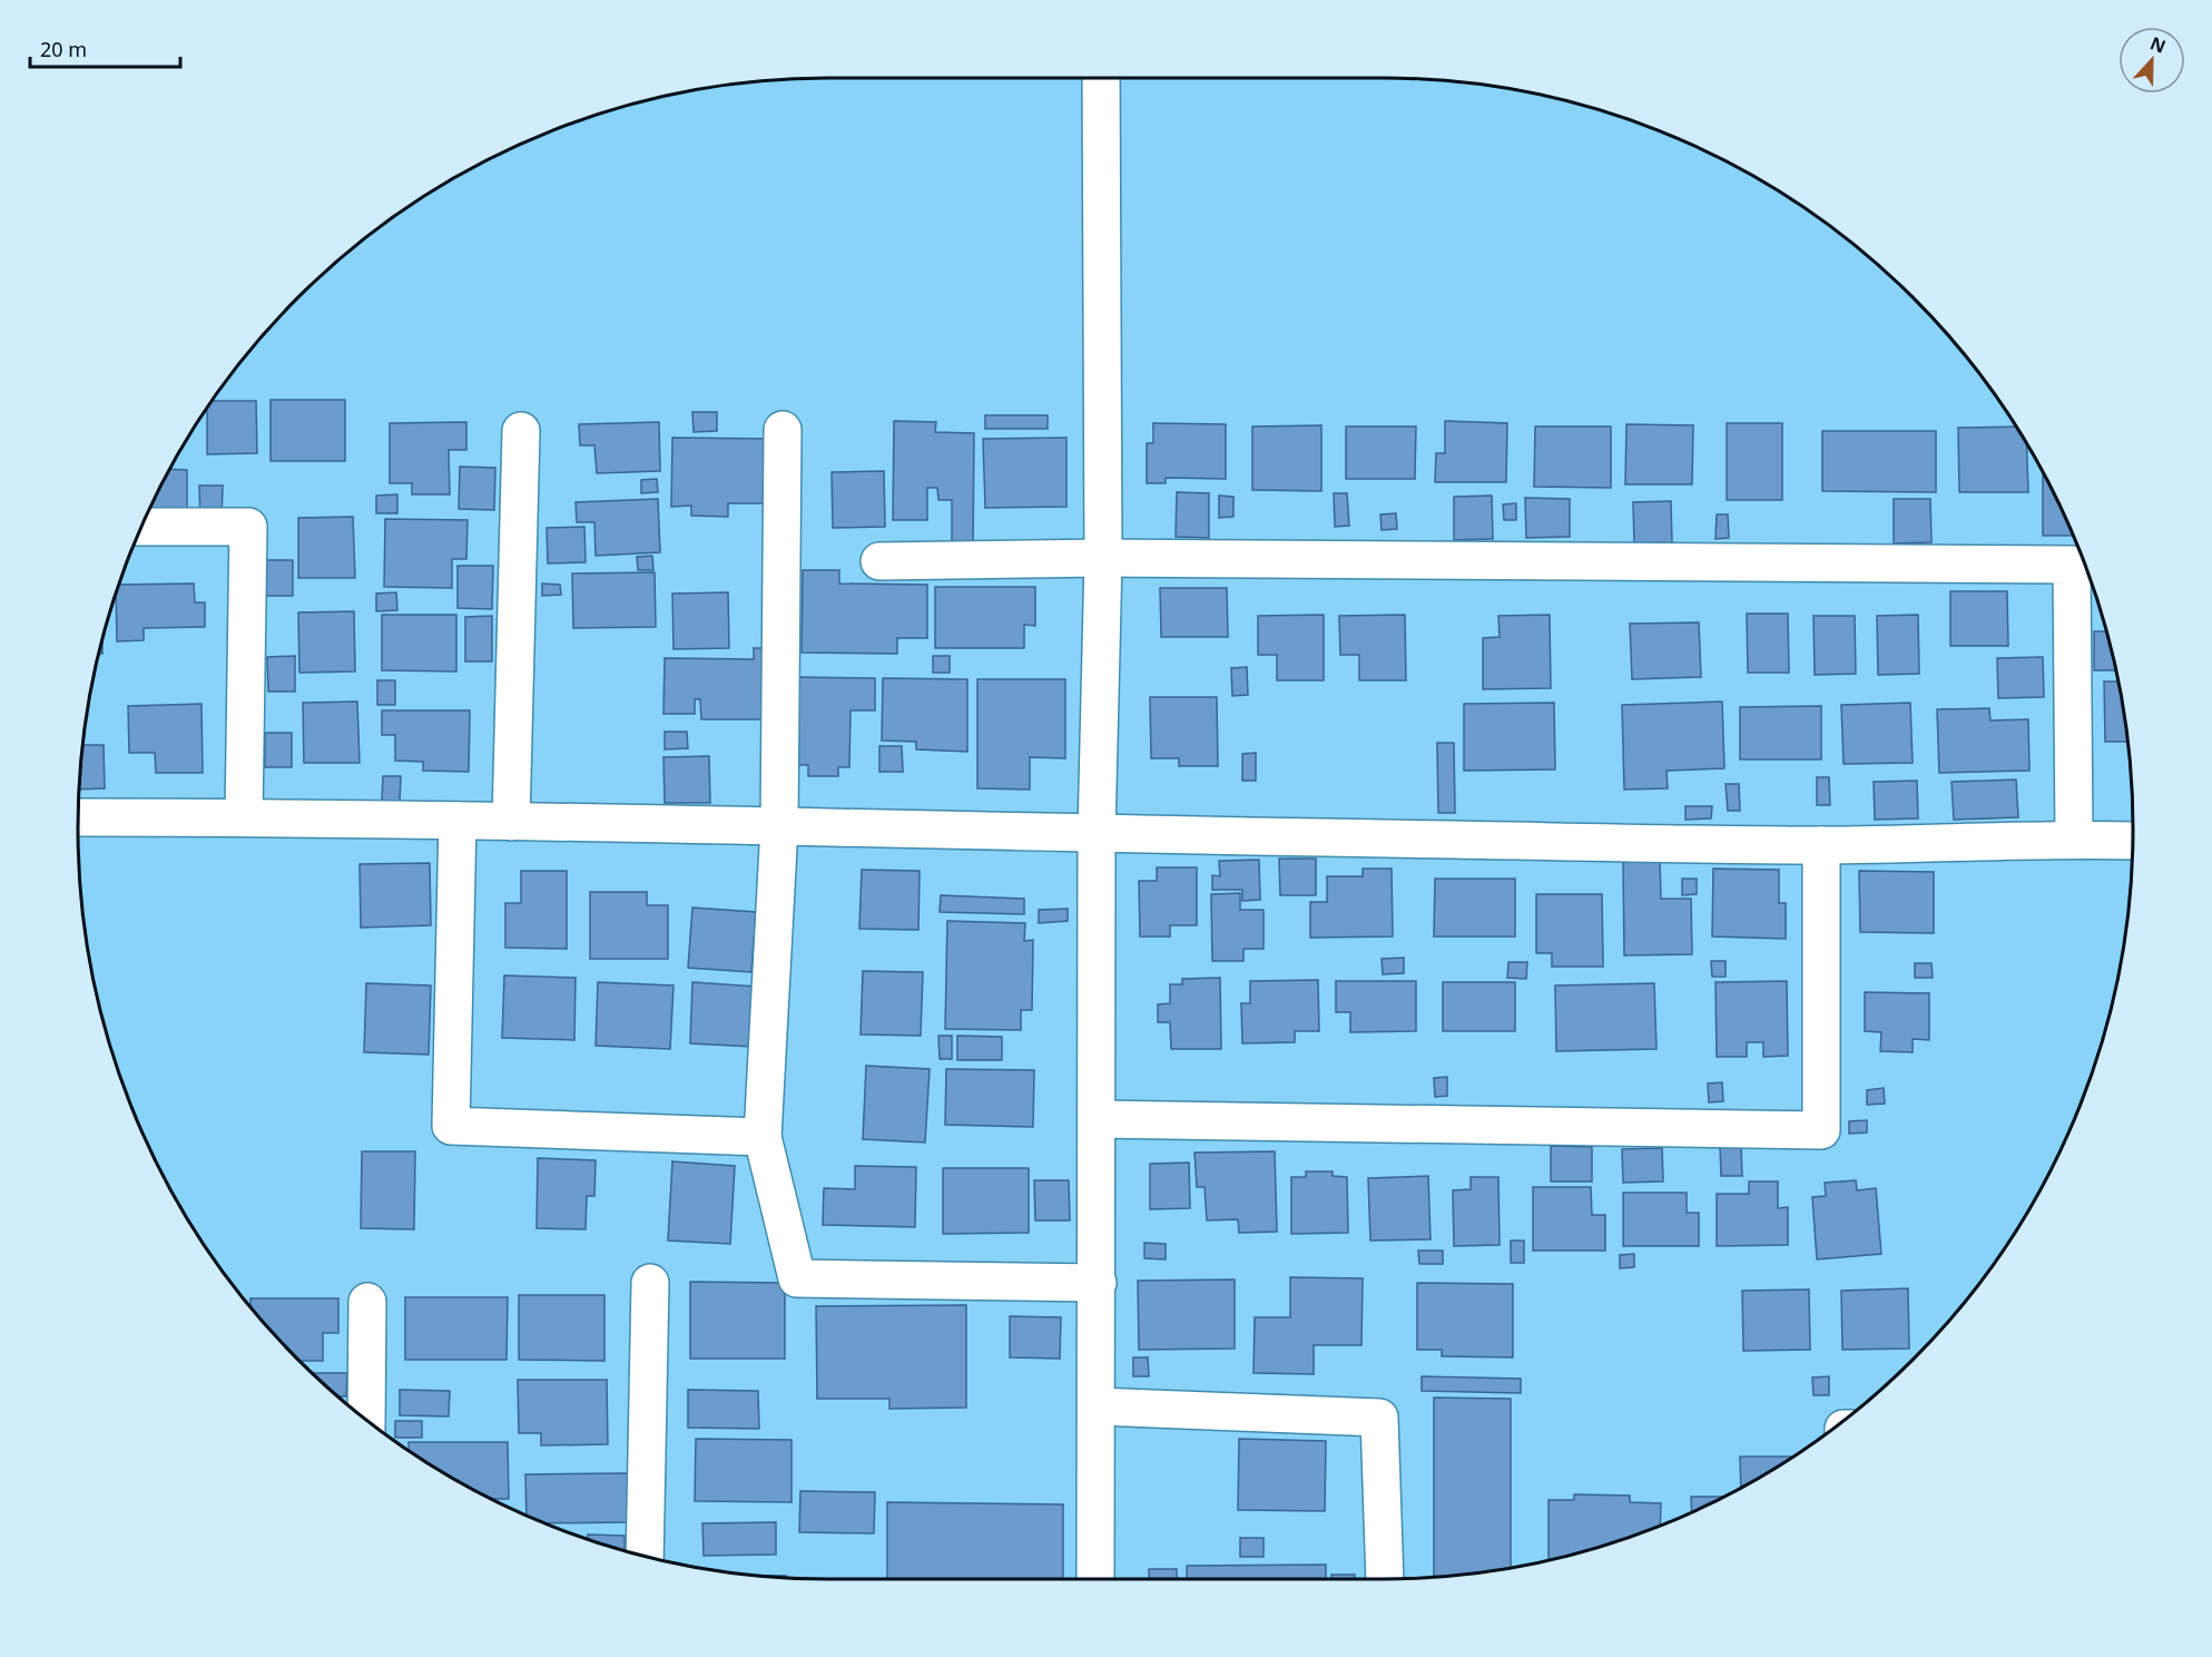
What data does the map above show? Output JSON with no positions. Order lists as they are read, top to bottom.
{
  "scale_bar": "20 m",
  "north": "top"
}
